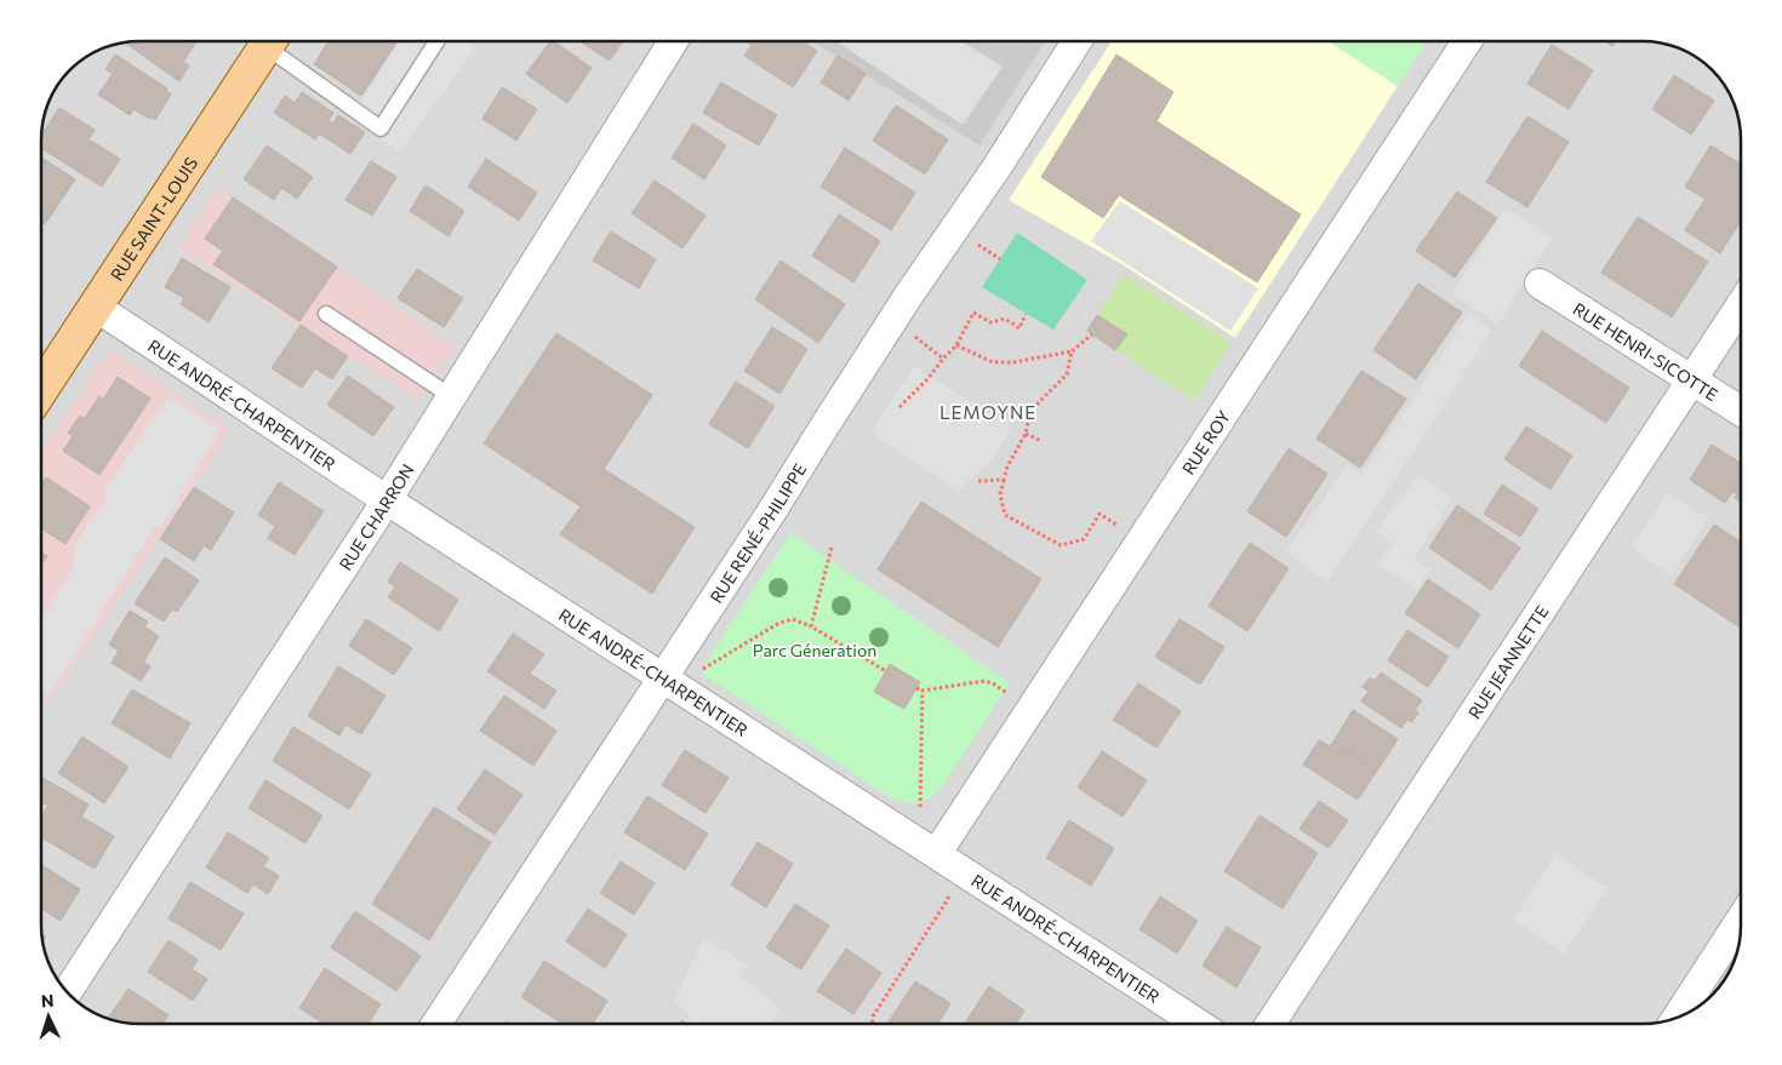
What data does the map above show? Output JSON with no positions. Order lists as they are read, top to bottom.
{
  "streets": {
    "main road": ["RUE SAINT-LOUIS"],
    "street": [
      "RUE HENRI-SICOTTE",
      "RUE ANDRÉ-CHARPENTIER",
      "RUE ROY",
      "RUE CHARRON",
      "RUE RENÉ-PHILIPPE",
      "RUE JEANNETTE"
    ]
  },
  "crossings": [
    ["RUE SAINT-LOUIS", "RUE ANDRÉ-CHARPENTIER"],
    ["RUE HENRI-SICOTTE", "RUE JEANNETTE"],
    ["RUE ANDRÉ-CHARPENTIER", "RUE ROY"],
    ["RUE ANDRÉ-CHARPENTIER", "RUE CHARRON"],
    ["RUE ANDRÉ-CHARPENTIER", "RUE RENÉ-PHILIPPE"]
  ],
  "districts": ["LEMOYNE"],
  "parks": ["Parc Géneration"],
  "north": "top"
}
